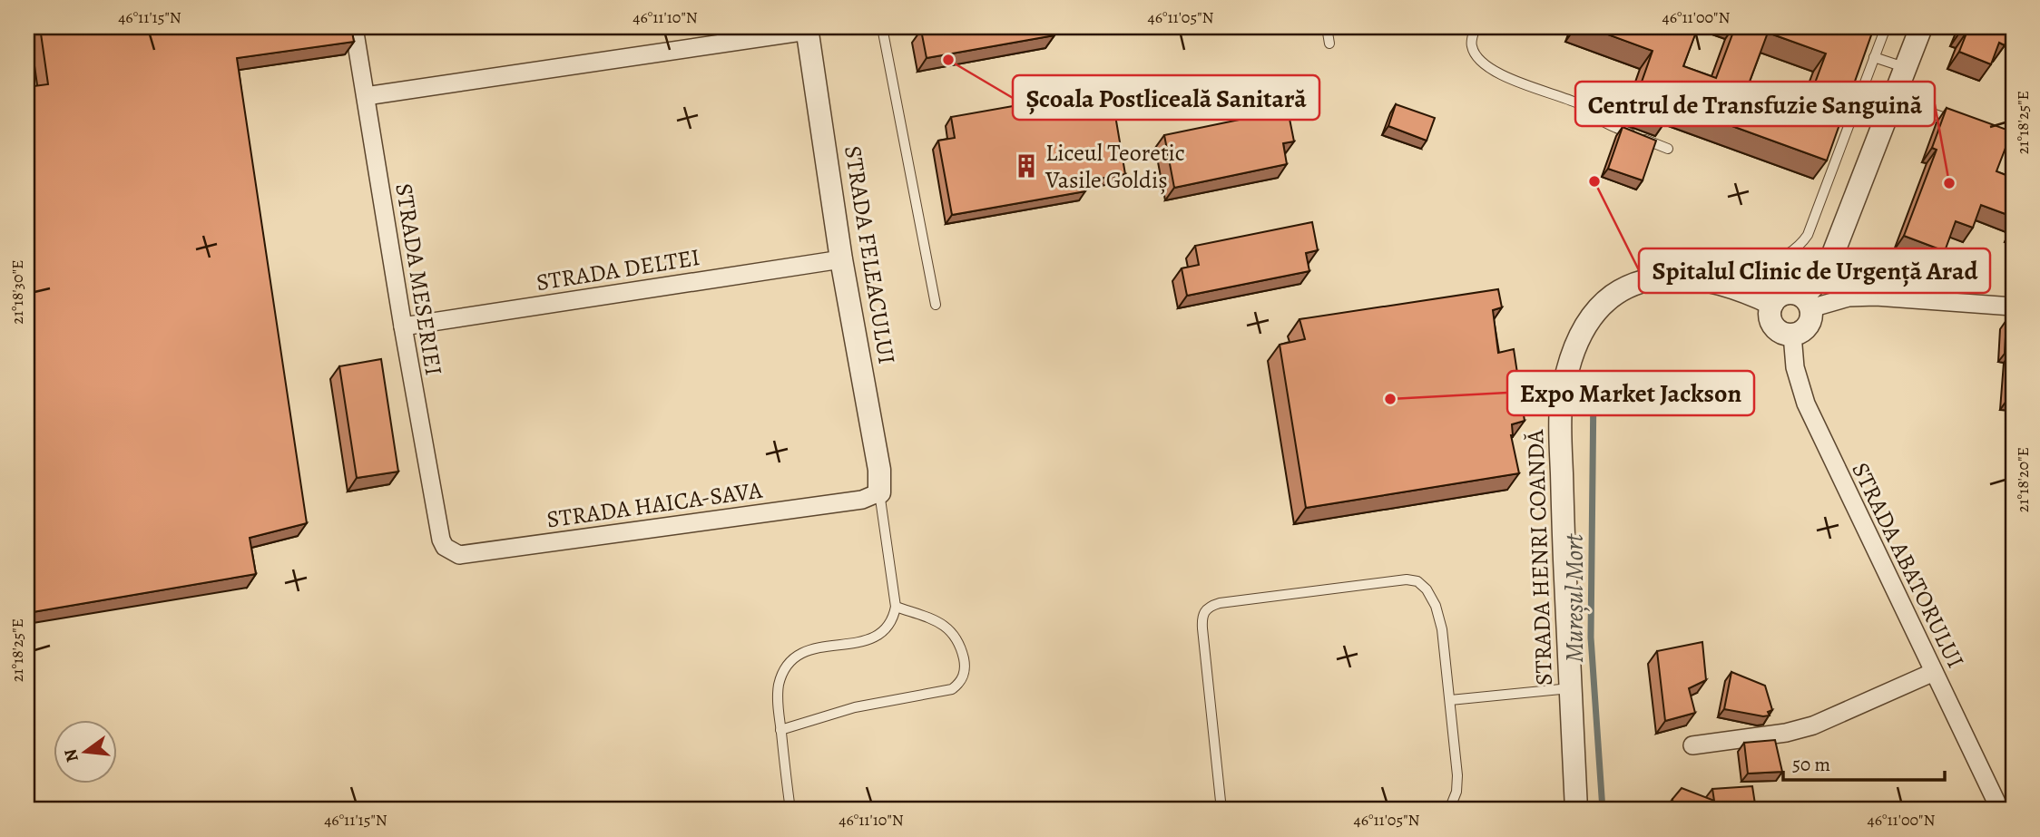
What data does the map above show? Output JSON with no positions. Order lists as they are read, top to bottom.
{
  "streets": {
    "street": [
      "STRADA FELEACULUI",
      "STRADA DELTEI",
      "STRADA MESERIEI",
      "STRADA HAICA-SAVA",
      "STRADA HENRI COANDĂ",
      "STRADA ABATORULUI"
    ]
  },
  "crossings": [
    ["STRADA FELEACULUI", "STRADA DELTEI"],
    ["STRADA FELEACULUI", "STRADA HAICA-SAVA"],
    ["STRADA DELTEI", "STRADA MESERIEI"],
    ["STRADA MESERIEI", "STRADA HAICA-SAVA"],
    ["STRADA HENRI COANDĂ", "STRADA ABATORULUI"]
  ],
  "water": ["Mureșul Mort"],
  "places": {
    "other": [
      "Școala Postliceală Sanitară",
      "Spitalul Clinic de Urgență Arad",
      "Centrul de Transfuzie Sanguină",
      "Expo Market Jackson"
    ],
    "building": ["Liceul Teoretic Vasile Goldiș"]
  },
  "scale_bar": "50 m",
  "north": "left",
  "coordinates": [
    "46°11'15\"N",
    "46°11'10\"N",
    "46°11'05\"N",
    "46°11'00\"N",
    "21°18'25\"E",
    "21°18'30\"E",
    "21°18'20\"E"
  ]
}
